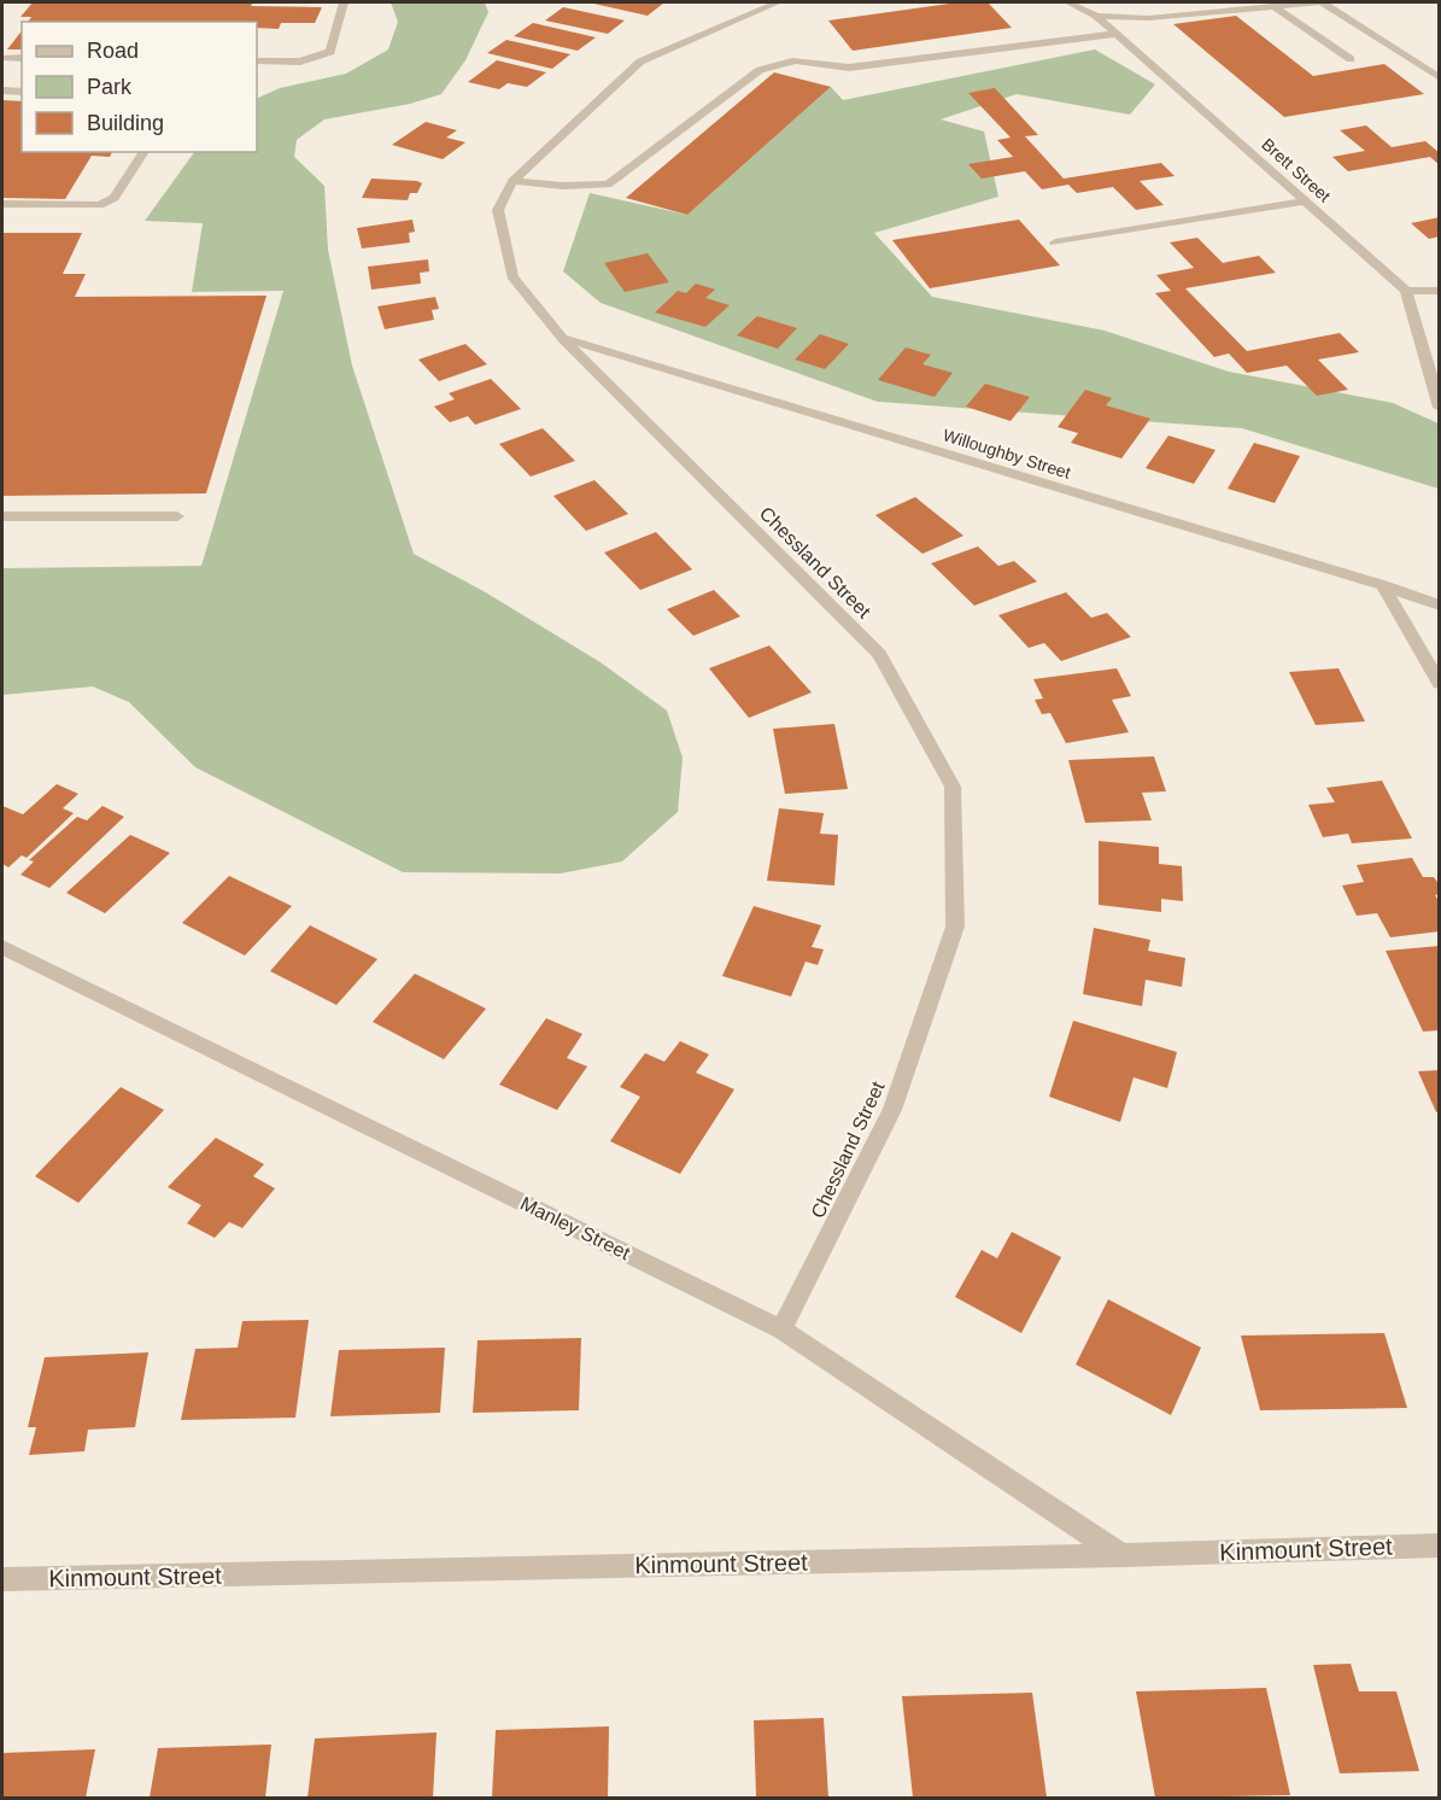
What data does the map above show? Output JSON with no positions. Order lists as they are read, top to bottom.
{
  "streets": {
    "street": [
      "Brett Street",
      "Willoughby Street",
      "Chessland Street",
      "Manley Street",
      "Kinmount Street"
    ]
  },
  "crossings": [
    ["Willoughby Street", "Chessland Street"],
    ["Chessland Street", "Manley Street"],
    ["Manley Street", "Kinmount Street"]
  ],
  "legend": ["Road", "Park", "Building"]
}
